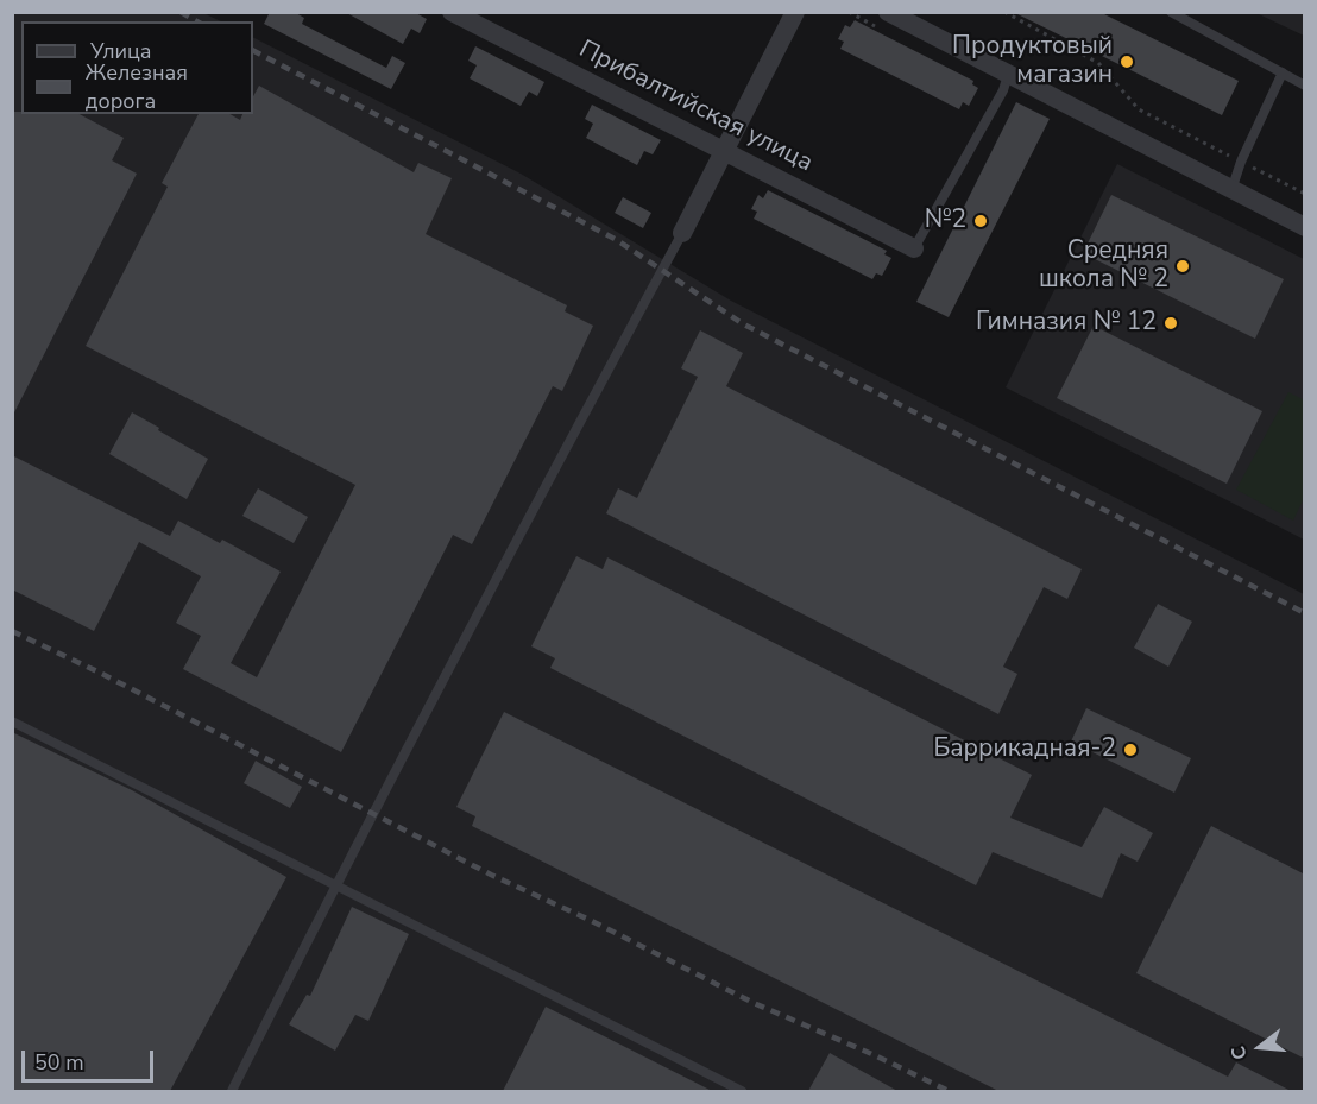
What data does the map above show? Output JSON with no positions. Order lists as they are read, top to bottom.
{
  "streets": {
    "street": ["Прибалтийская улица"]
  },
  "places": [
    "Продуктовый магазин",
    "№2",
    "Средняя школа № 2",
    "Гимназия № 12",
    "Баррикадная-2"
  ],
  "legend": ["Улица", "Железная дорога"],
  "scale_bar": "50 m",
  "north": "left"
}
